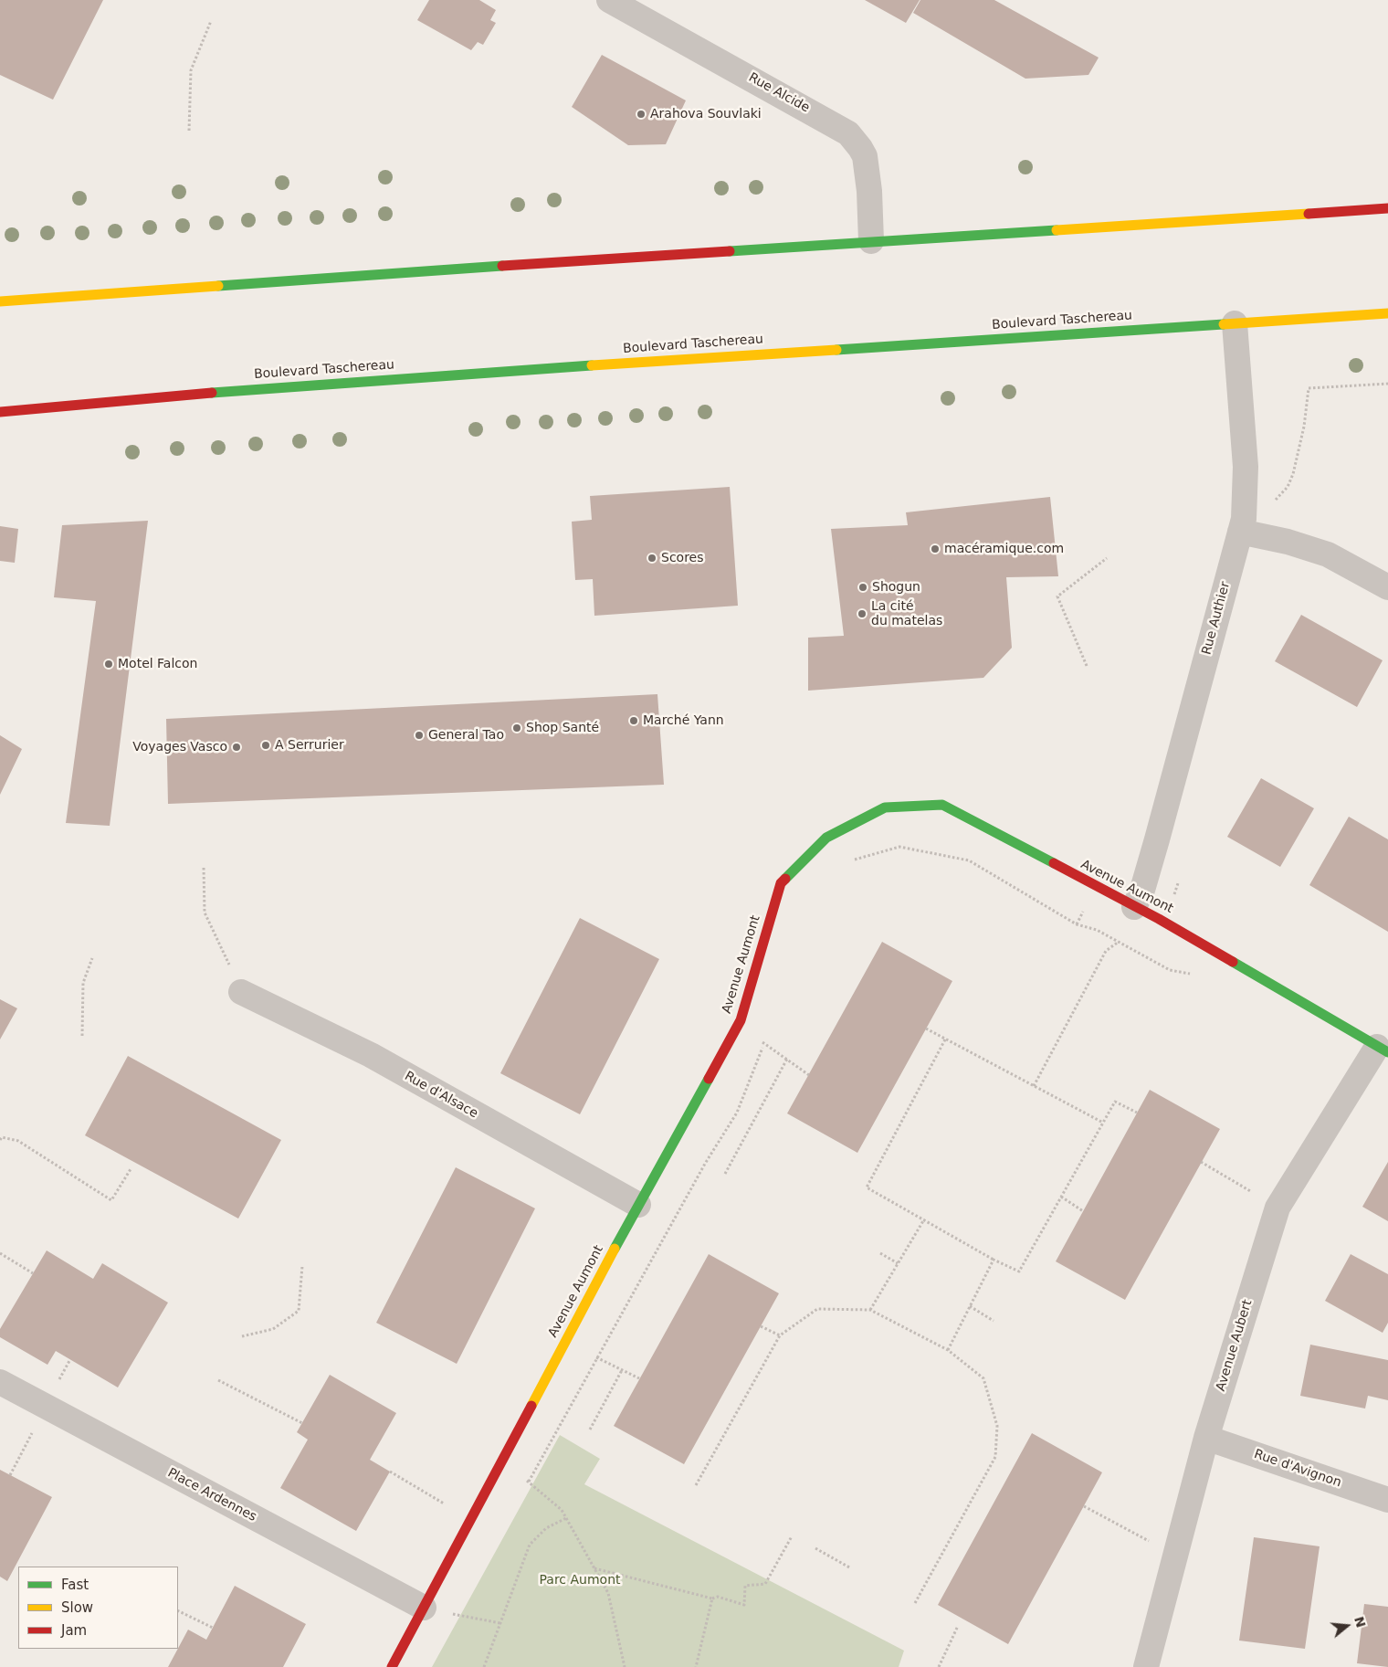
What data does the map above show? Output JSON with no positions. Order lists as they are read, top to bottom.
{
  "streets": {
    "main road": ["Boulevard Taschereau", "Avenue Aumont"],
    "street": [
      "Rue Alcide",
      "Rue Authier",
      "Rue d'Alsace",
      "Avenue Aubert",
      "Rue d'Avignon",
      "Place Ardennes"
    ]
  },
  "crossings": [
    ["Boulevard Taschereau", "Rue Authier"],
    ["Rue Authier", "Avenue Aumont"],
    ["Avenue Aumont", "Rue d'Alsace"],
    ["Avenue Aumont", "Avenue Aubert"],
    ["Avenue Aumont", "Place Ardennes"],
    ["Avenue Aubert", "Rue d'Avignon"]
  ],
  "parks": ["Parc Aumont"],
  "places": [
    "Arahova Souvlaki",
    "macéramique.com",
    "Scores",
    "Shogun",
    "La cité du matelas",
    "Motel Falcon",
    "Marché Yann",
    "Shop Santé",
    "General Tao",
    "A Serrurier",
    "Voyages Vasco"
  ],
  "legend": ["Fast", "Slow", "Jam"],
  "north": "right"
}
